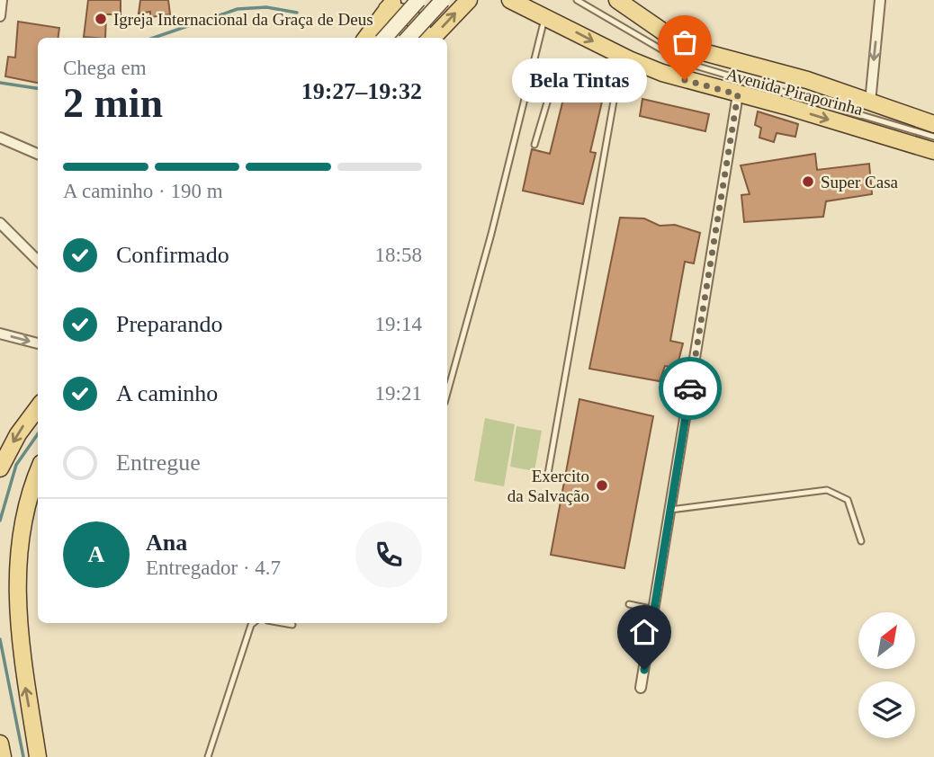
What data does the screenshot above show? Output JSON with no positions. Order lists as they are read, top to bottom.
{
  "streets": {
    "main road": ["Avenida Piraporinha"]
  },
  "places": [
    "Igreja Internacional da Graça de Deus",
    "Bela Tintas",
    "Super Casa",
    "Exercito da Salvação"
  ],
  "north": "top right",
  "page": {
    "heading": ["2 min", "Chega em", "19:27–19:32"],
    "panel": ["Ana", "Entregador · 4.7"],
    "bubble": "Bela Tintas",
    "bar": "A caminho · 190 m",
    "list": [
      ["Confirmado", "18:58"],
      ["Preparando", "19:14"],
      ["A caminho", "19:21"],
      "Entregue"
    ],
    "round": "A"
  }
}
